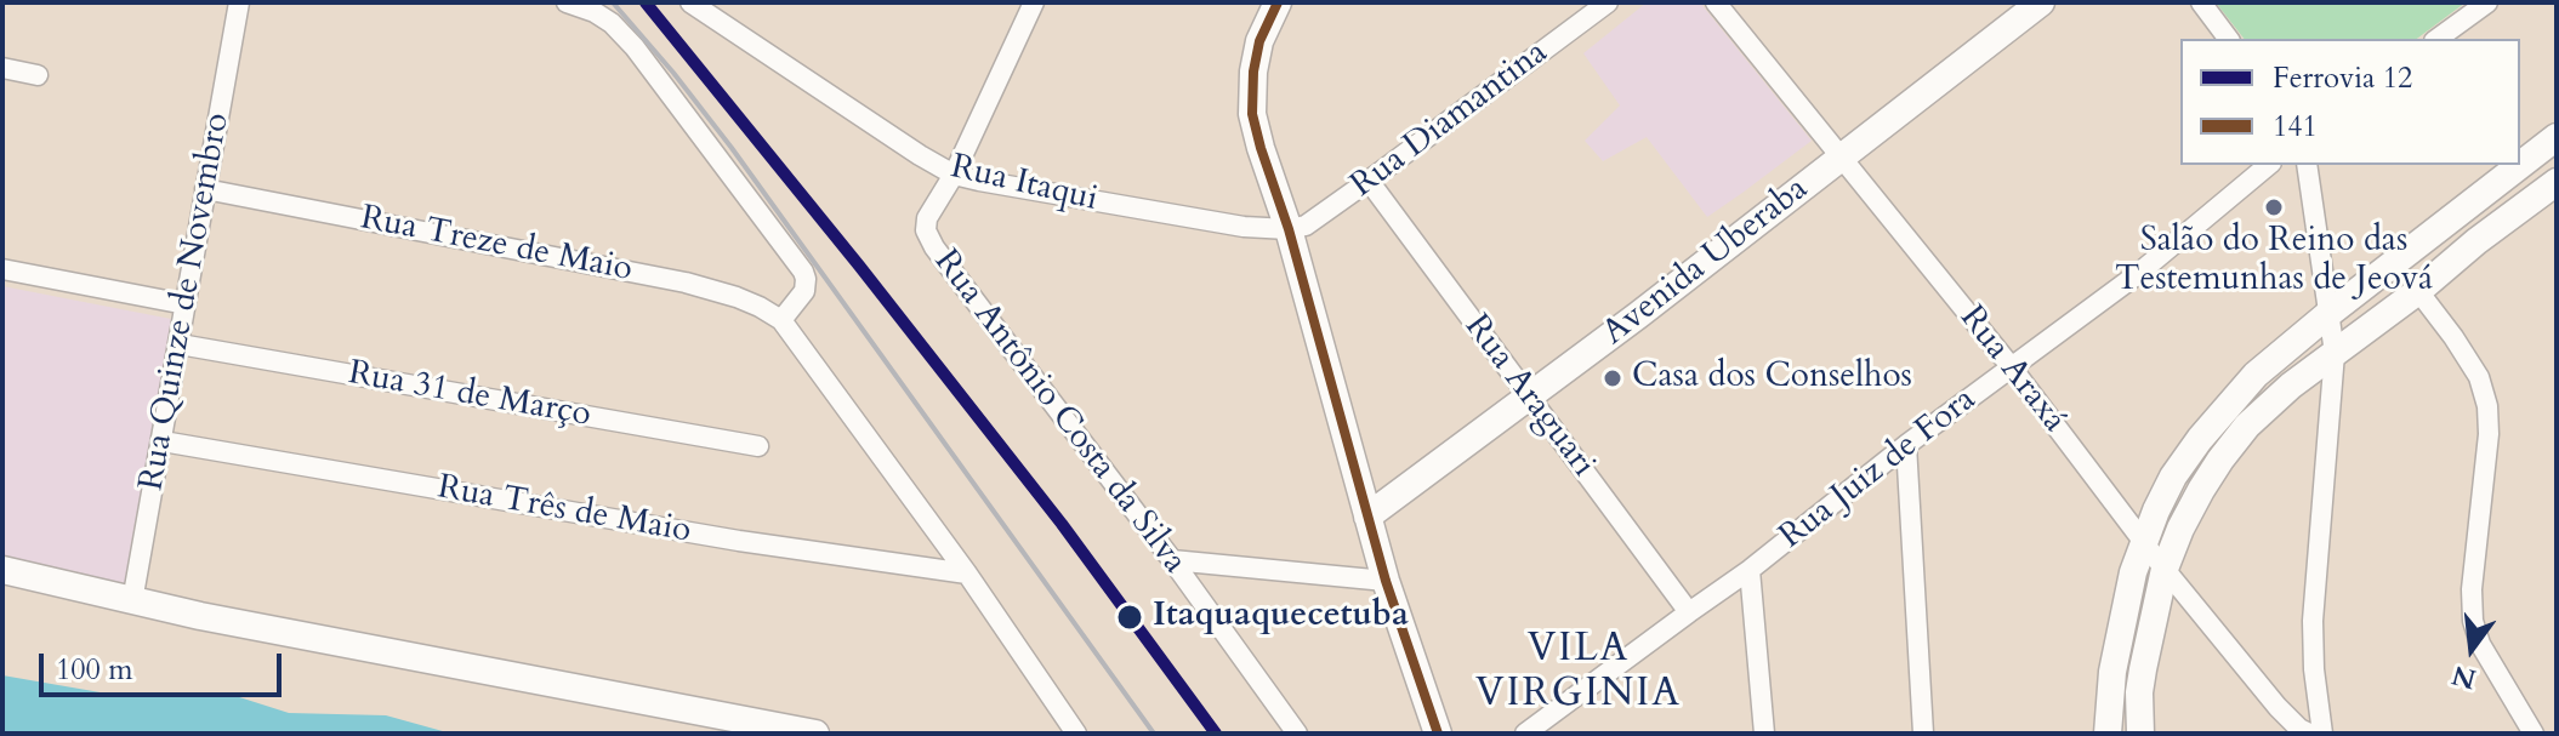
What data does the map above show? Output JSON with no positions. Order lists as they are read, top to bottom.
{
  "streets": {
    "main road": ["Avenida Uberaba"],
    "street": [
      "Rua Diamantina",
      "Rua Itaqui",
      "Rua Treze de Maio",
      "Rua Quinze de Novembro",
      "Rua Araxá",
      "Rua 31 de Março",
      "Rua Araguari",
      "Rua Antônio Costa da Silva",
      "Rua Juiz de Fora",
      "Rua Três de Maio"
    ]
  },
  "crossings": [
    ["Rua Diamantina", "Rua Itaqui"],
    ["Rua Diamantina", "Rua Araguari"],
    ["Rua Itaqui", "Rua Antônio Costa da Silva"],
    ["Rua Treze de Maio", "Rua Quinze de Novembro"],
    ["Avenida Uberaba", "Rua Araxá"],
    ["Avenida Uberaba", "Rua Araguari"],
    ["Rua Quinze de Novembro", "Rua 31 de Março"],
    ["Rua Quinze de Novembro", "Rua Três de Maio"],
    ["Rua Araxá", "Rua Juiz de Fora"],
    ["Rua Araguari", "Rua Juiz de Fora"]
  ],
  "districts": ["VILA VIRGINIA"],
  "places": ["Salão do Reino das Testemunhas de Jeová", "Casa dos Conselhos", "Itaquaquecetuba"],
  "lines": ["rail line 12", "transit line 141"],
  "legend": ["Ferrovia 12", "141"],
  "scale_bar": "100 m",
  "north": "bottom"
}
